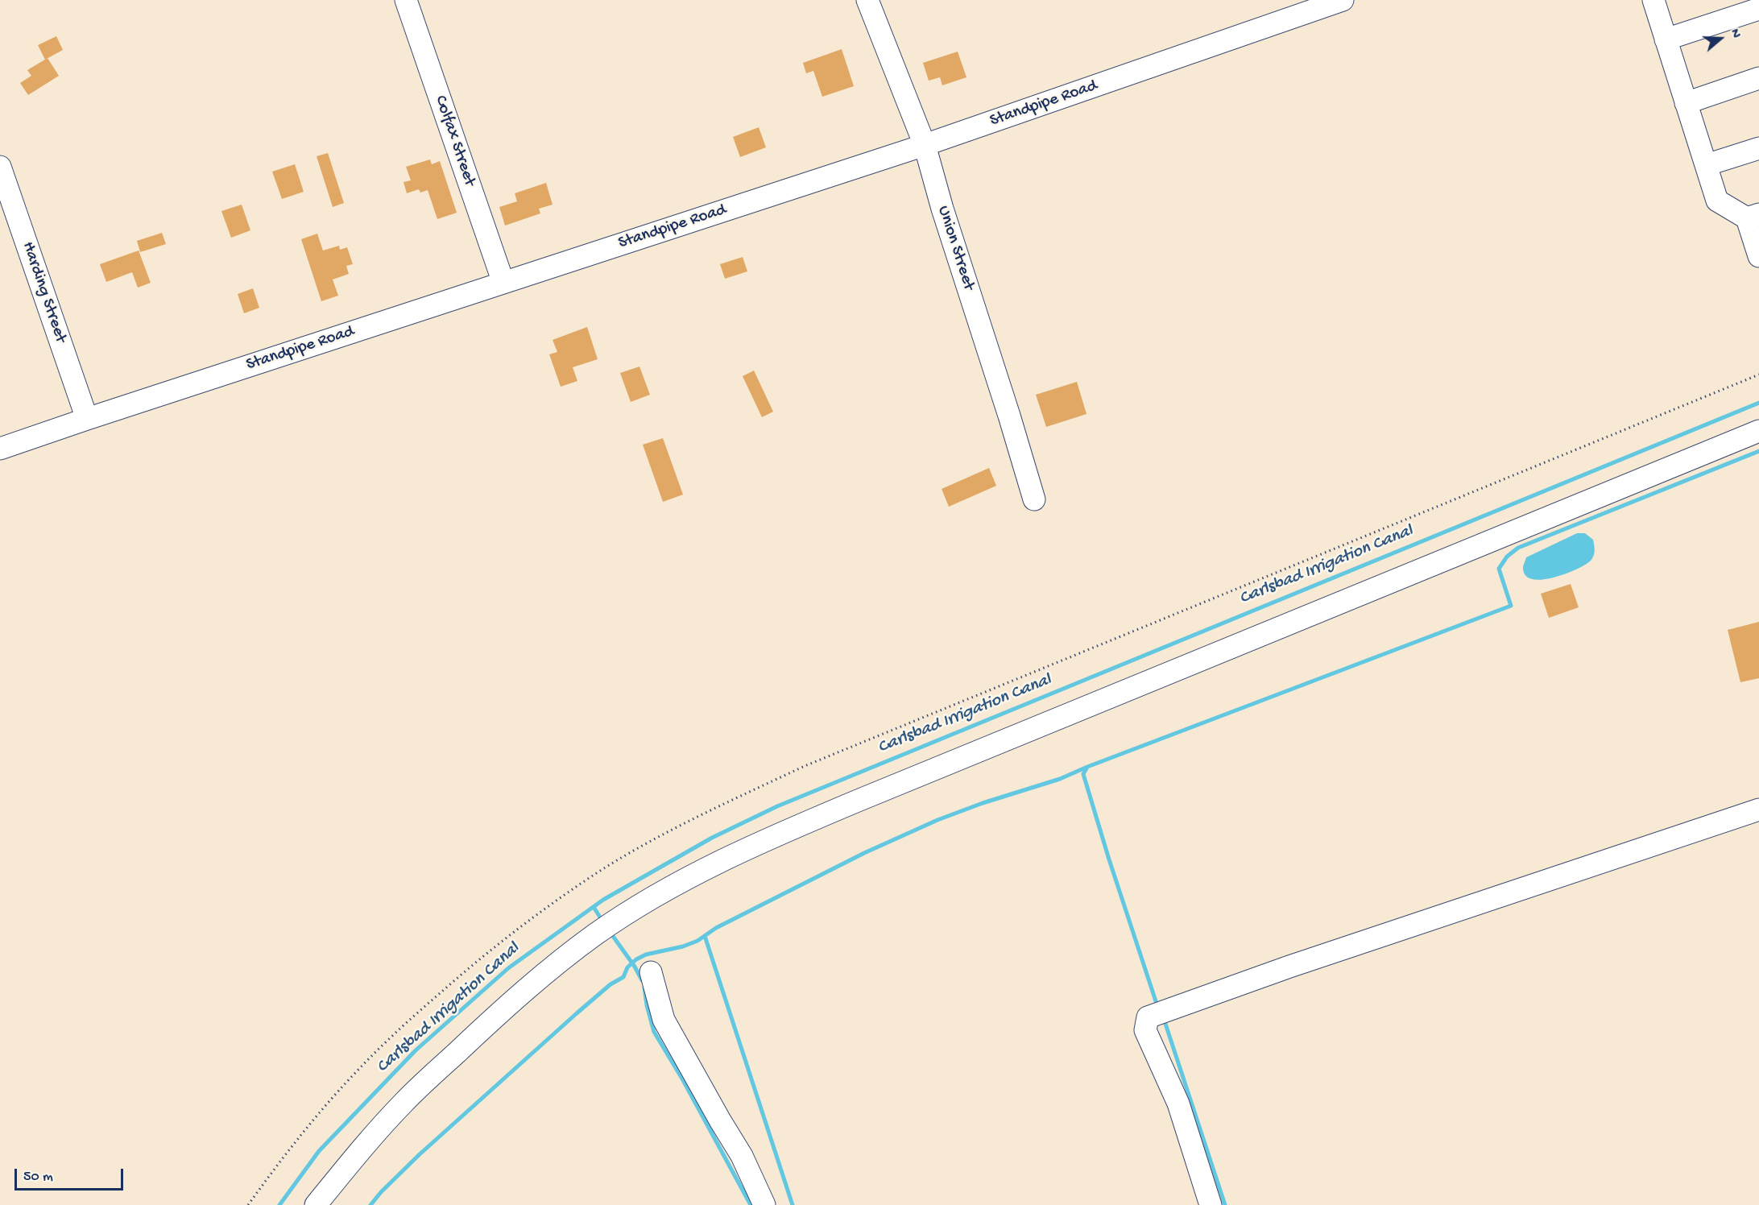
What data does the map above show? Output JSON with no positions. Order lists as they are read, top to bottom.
{
  "streets": {
    "street": [
      "Standpipe Road",
      "Colfax Street",
      "Union Street",
      "Harding Street"
    ]
  },
  "crossings": [
    ["Standpipe Road", "Colfax Street"],
    ["Standpipe Road", "Union Street"],
    ["Standpipe Road", "Harding Street"]
  ],
  "water": ["Carlsbad Irrigation Canal"],
  "scale_bar": "50 m",
  "north": "right"
}
